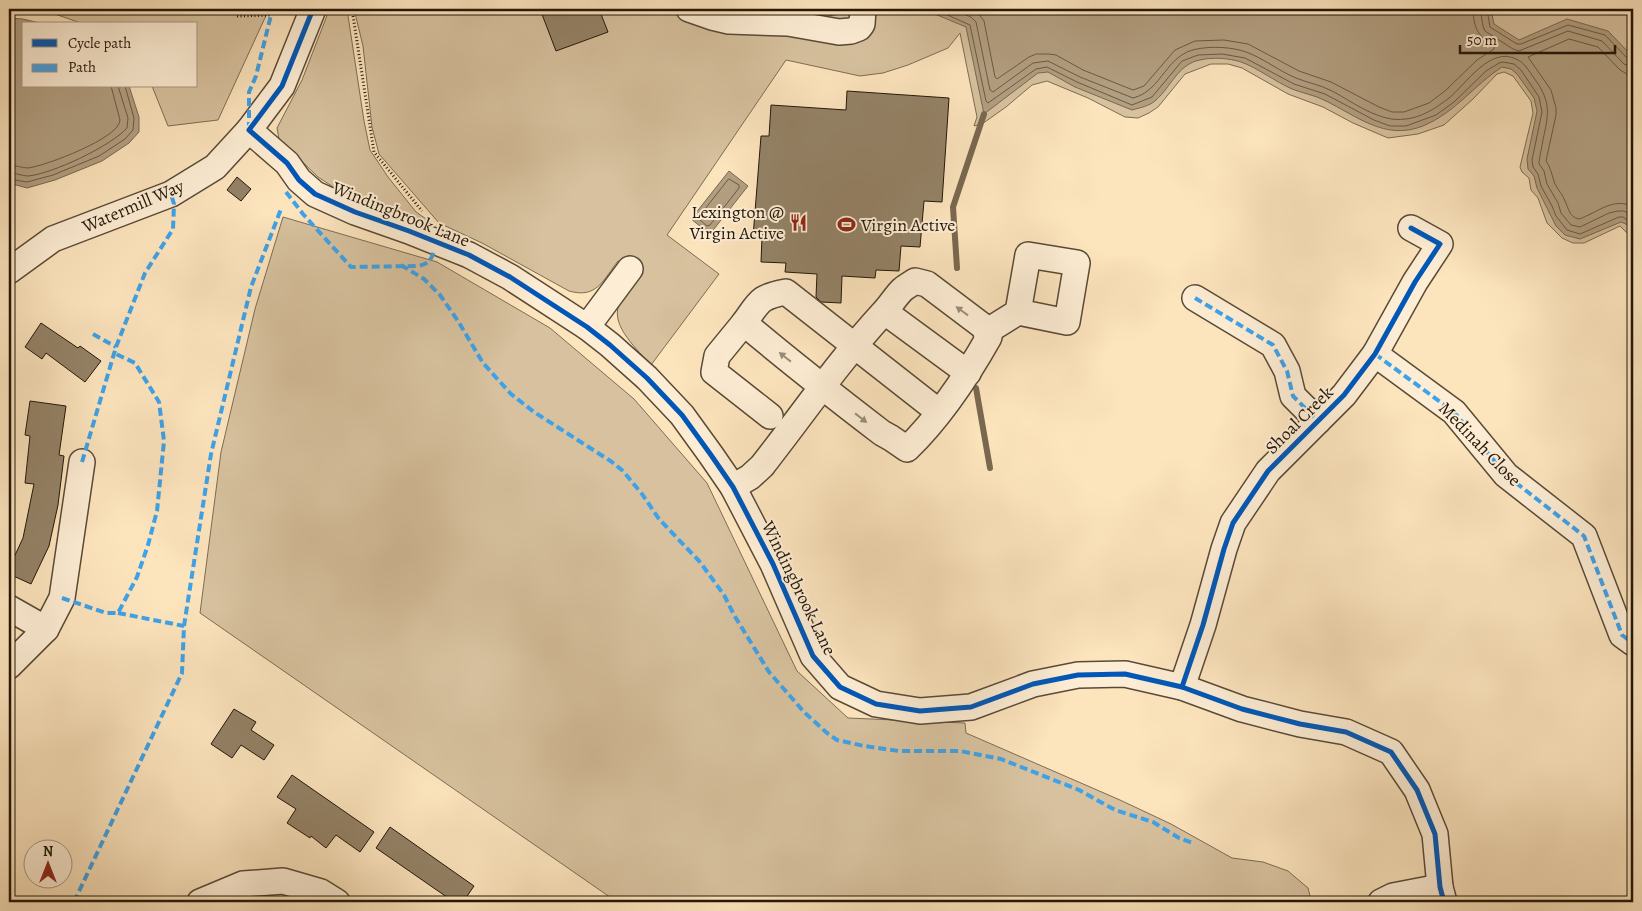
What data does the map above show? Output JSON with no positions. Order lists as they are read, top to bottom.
{
  "streets": {
    "street": [
      "Watermill Way",
      "Windingbrook Lane",
      "Shoal Creek",
      "Medinah Close"
    ]
  },
  "crossings": [
    ["Watermill Way", "Windingbrook Lane"],
    ["Windingbrook Lane", "Shoal Creek"],
    ["Shoal Creek", "Medinah Close"]
  ],
  "places": {
    "restaurant": ["Lexington @ Virgin Active"],
    "sports": ["Virgin Active"]
  },
  "legend": ["Cycle path", "Path"],
  "scale_bar": "50 m",
  "north": "top"
}
